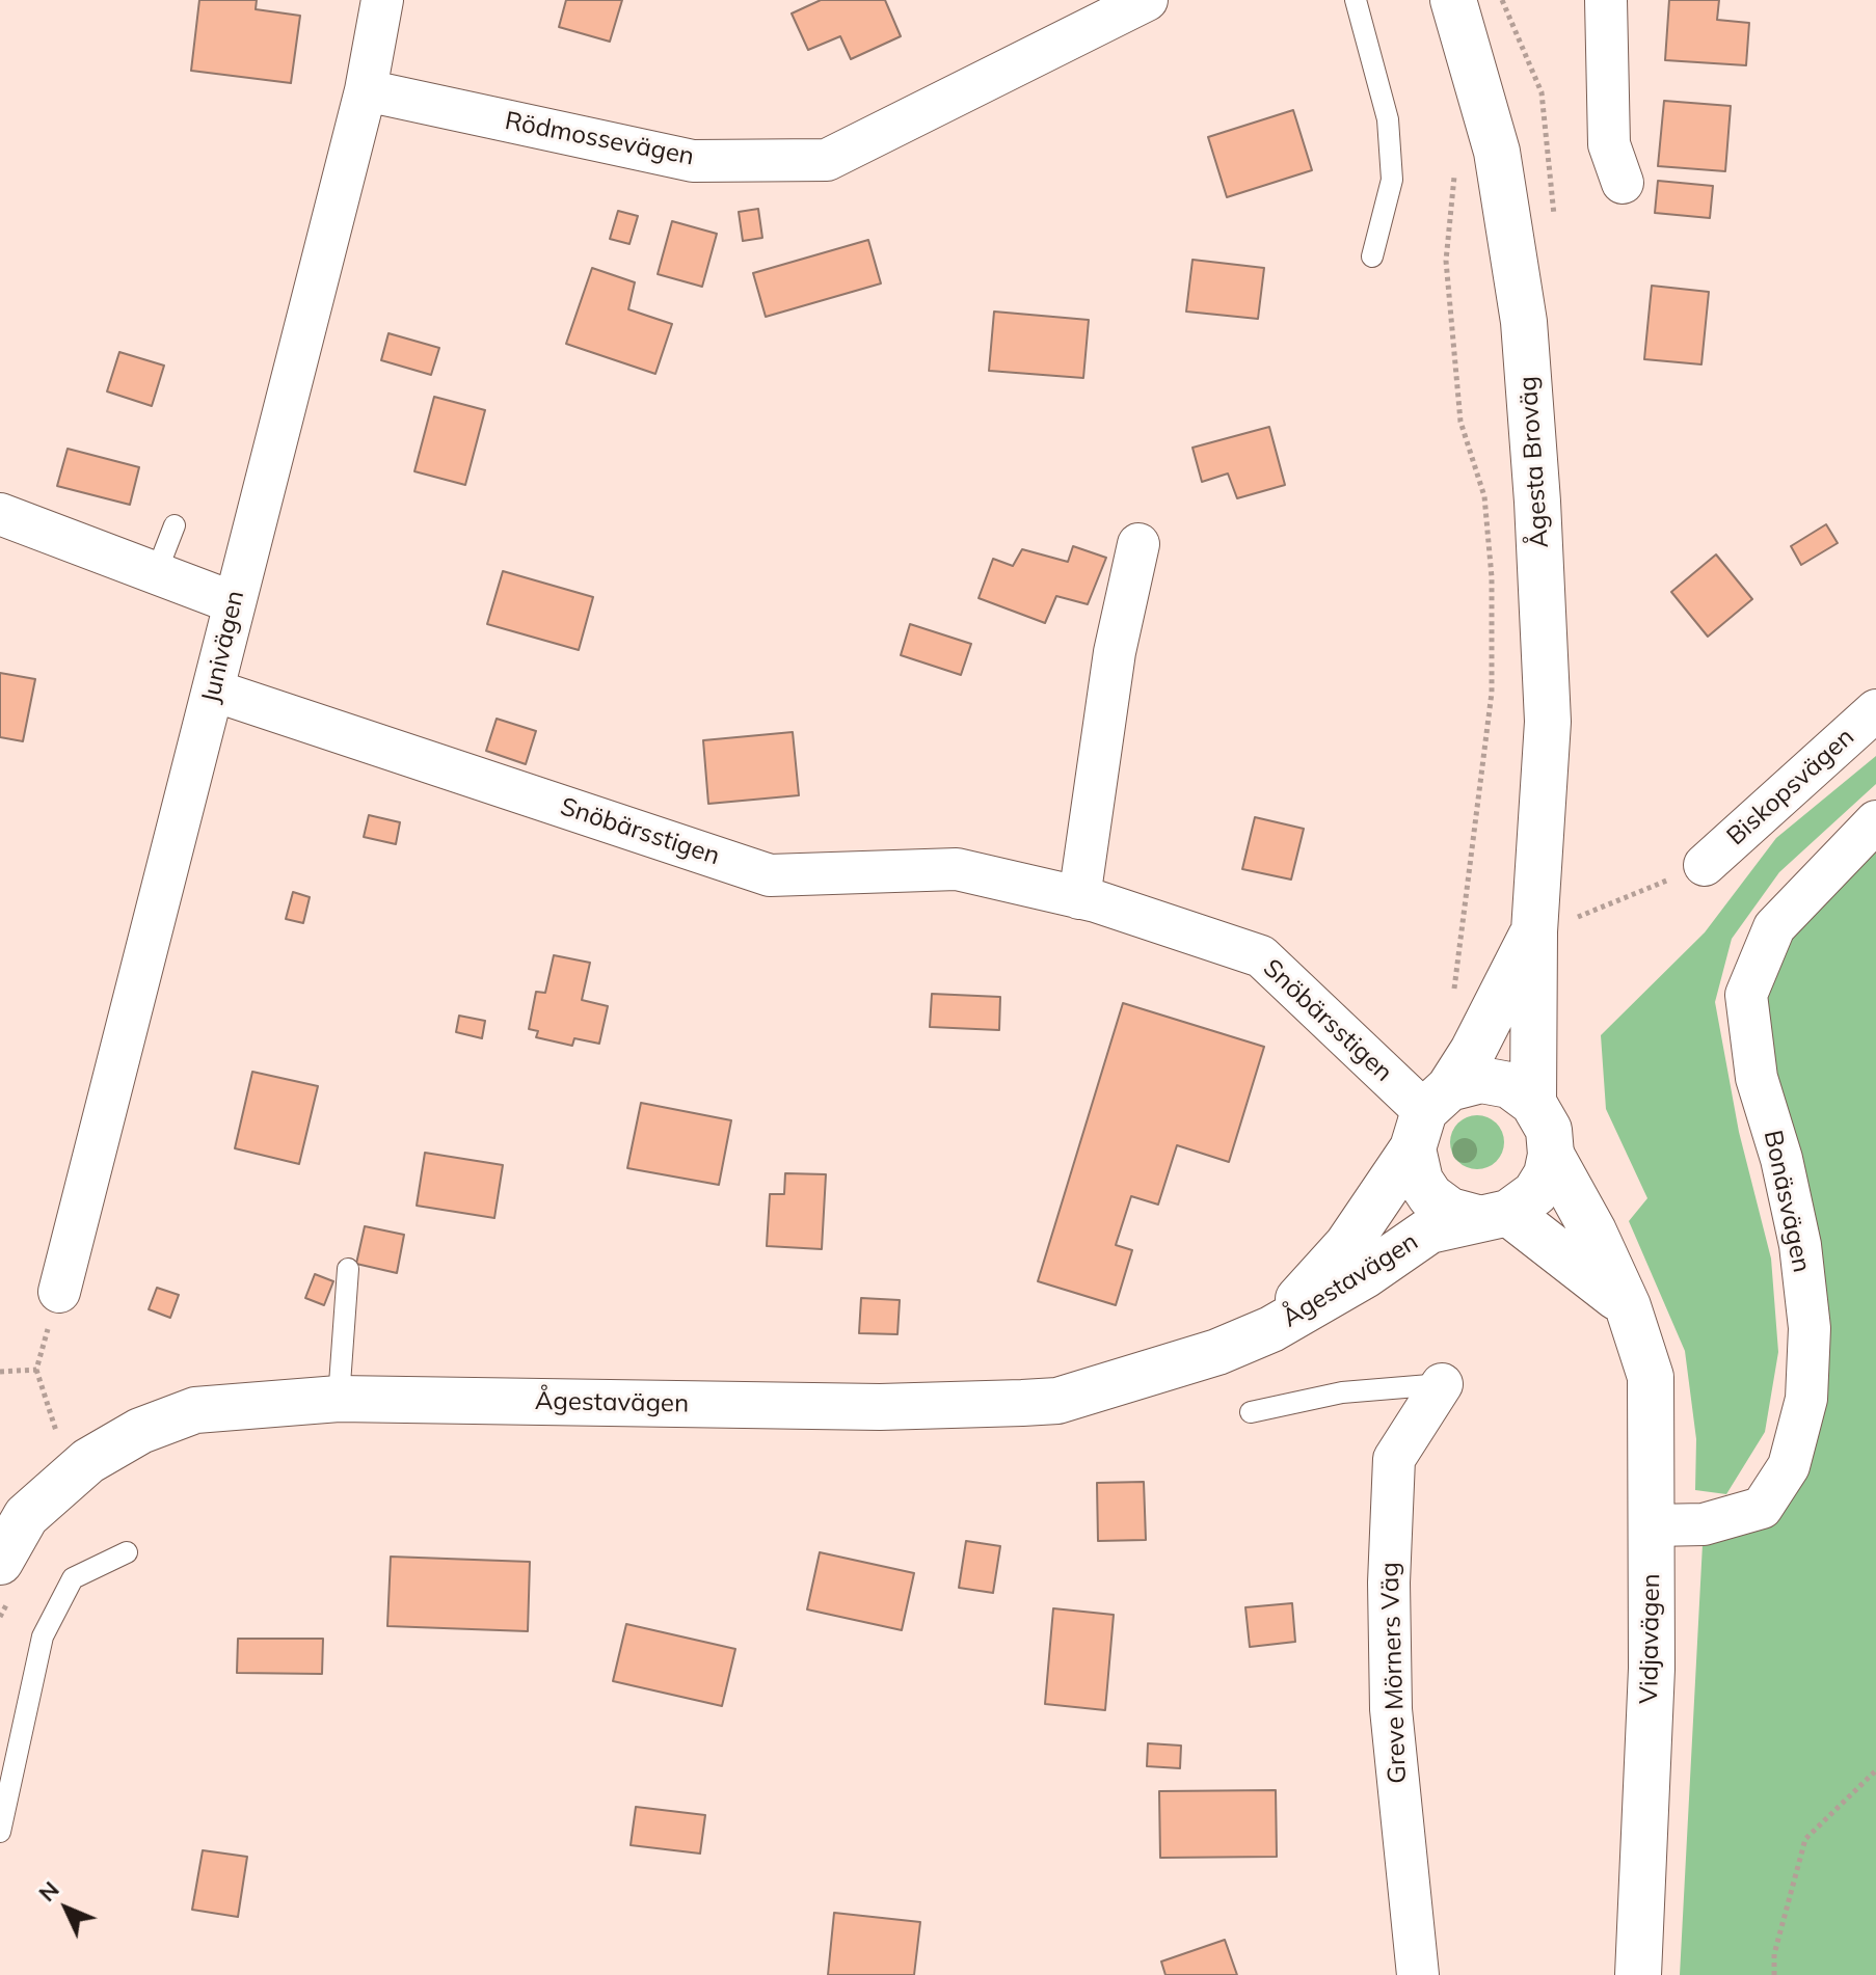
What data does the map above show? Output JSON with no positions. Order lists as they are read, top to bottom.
{
  "streets": {
    "main road": ["Ågesta Broväg", "Ågestavägen", "Vidjavägen"],
    "street": [
      "Rödmossevägen",
      "Junivägen",
      "Biskopsvägen",
      "Snöbärsstigen",
      "Bonäsvägen",
      "Greve Mörners Väg"
    ]
  },
  "crossings": [
    ["Rödmossevägen", "Junivägen"],
    ["Ågesta Broväg", "Snöbärsstigen"],
    ["Ågesta Broväg", "Ågestavägen"],
    ["Ågesta Broväg", "Vidjavägen"],
    ["Junivägen", "Snöbärsstigen"],
    ["Snöbärsstigen", "Ågestavägen"],
    ["Snöbärsstigen", "Vidjavägen"],
    ["Bonäsvägen", "Vidjavägen"],
    ["Ågestavägen", "Vidjavägen"]
  ],
  "north": "top left"
}
